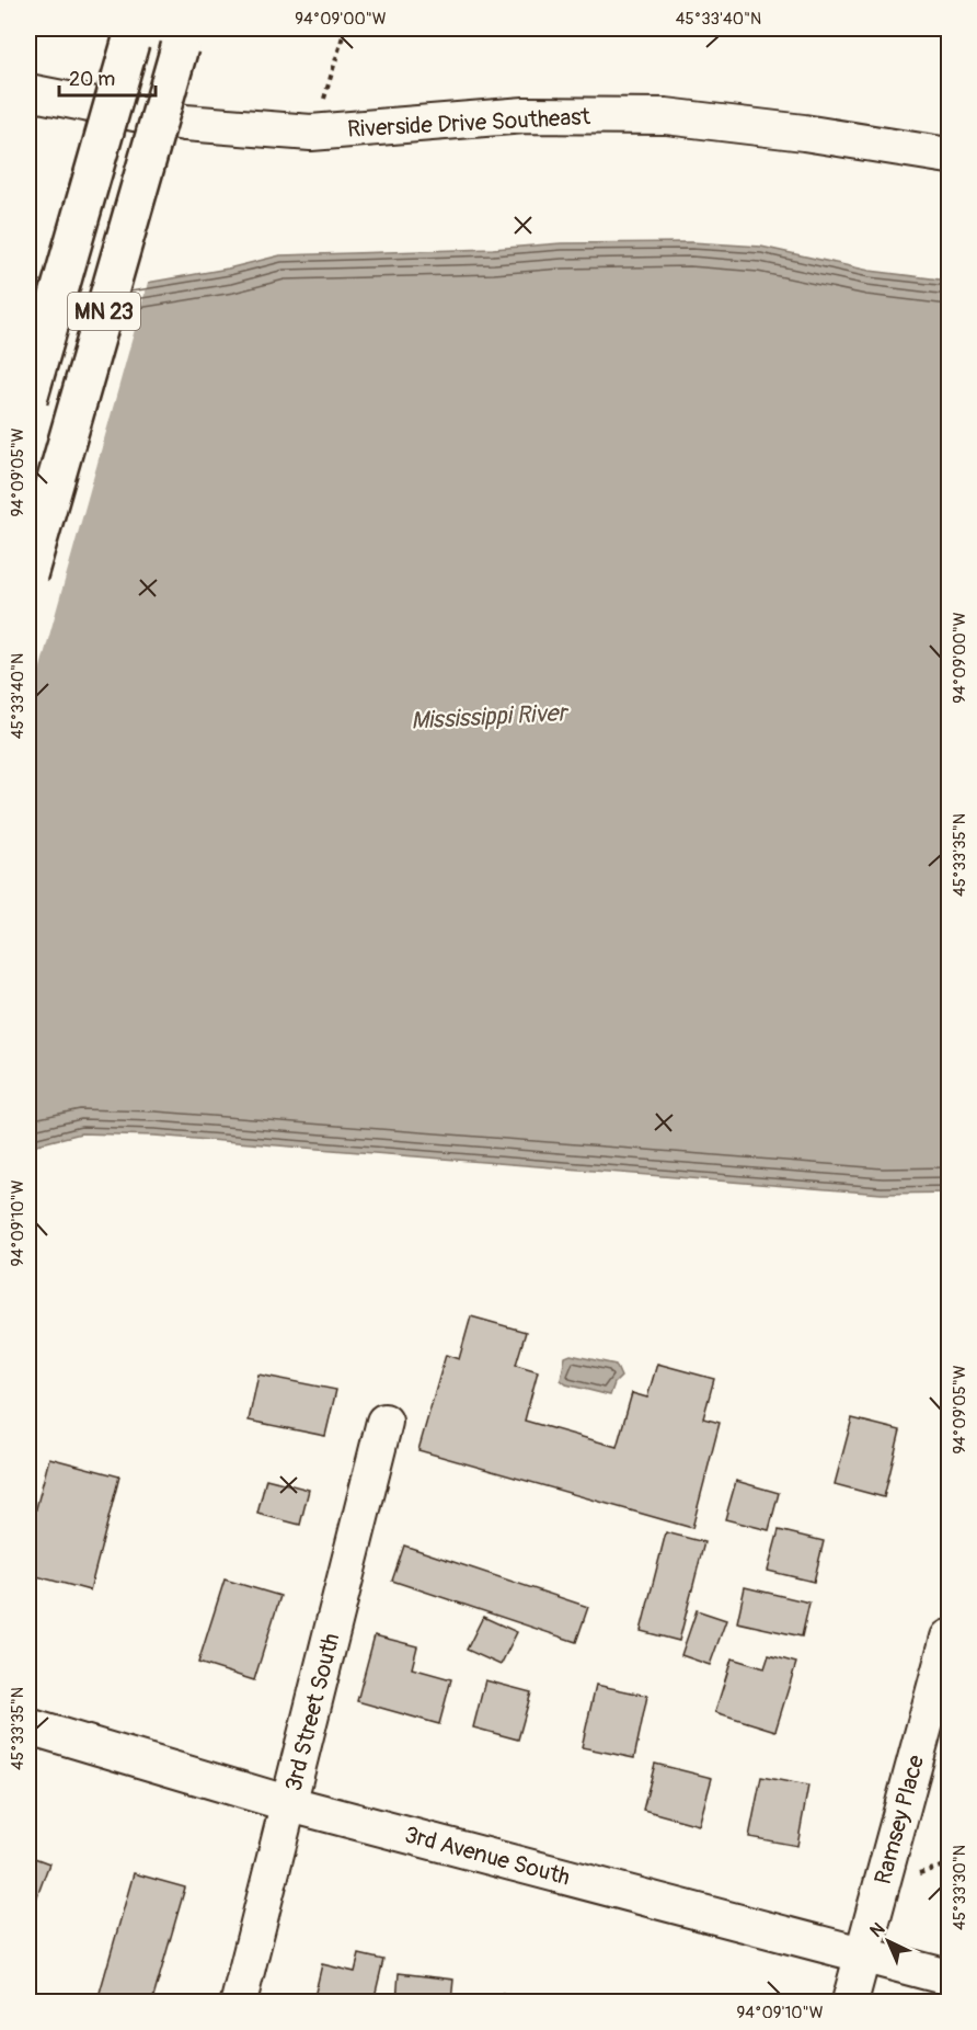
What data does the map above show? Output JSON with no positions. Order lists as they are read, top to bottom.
{
  "streets": {
    "highway": ["MN 23"],
    "street": [
      "Riverside Drive Southeast",
      "3rd Street South",
      "Ramsey Place",
      "3rd Avenue South"
    ]
  },
  "crossings": [
    ["3rd Street South", "3rd Avenue South"],
    ["Ramsey Place", "3rd Avenue South"]
  ],
  "water": ["Mississippi River"],
  "scale_bar": "20 m",
  "north": "top left",
  "coordinates": [
    "94°09'00\"W",
    "45°33'40\"N",
    "94°09'05\"W",
    "45°33'35\"N",
    "94°09'10\"W",
    "45°33'30\"N"
  ]
}
